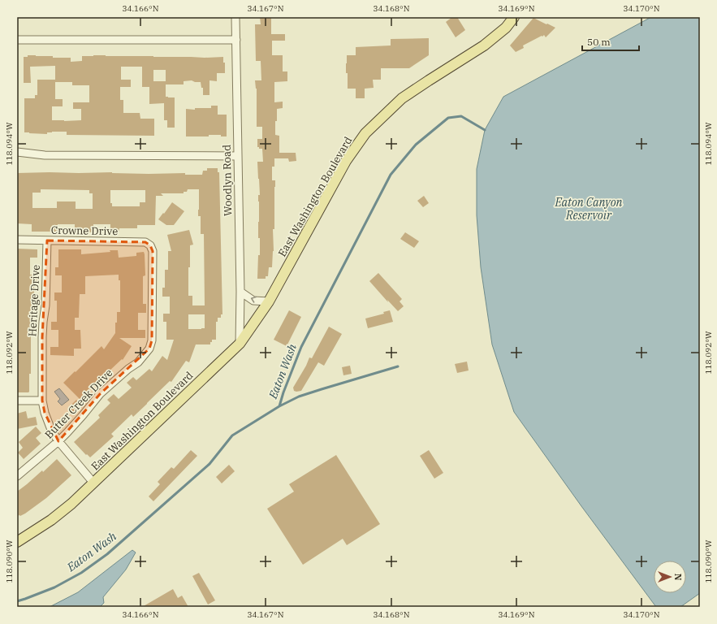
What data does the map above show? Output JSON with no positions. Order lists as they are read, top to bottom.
{
  "streets": {
    "main road": ["East Washington Boulevard"],
    "street": [
      "Woodlyn Road",
      "Crowne Drive",
      "Heritage Drive",
      "Butter Creek Drive"
    ]
  },
  "crossings": [
    ["Woodlyn Road", "East Washington Boulevard"],
    ["East Washington Boulevard", "Heritage Drive"],
    ["Crowne Drive", "Heritage Drive"],
    ["Crowne Drive", "Butter Creek Drive"],
    ["Heritage Drive", "Butter Creek Drive"]
  ],
  "water": ["Eaton Canyon Reservoir", "Eaton Wash"],
  "scale_bar": "50 m",
  "north": "right",
  "coordinates": [
    "34.166°N",
    "34.167°N",
    "34.168°N",
    "34.169°N",
    "34.170°N",
    "118.094°W",
    "118.092°W",
    "118.090°W"
  ]
}
